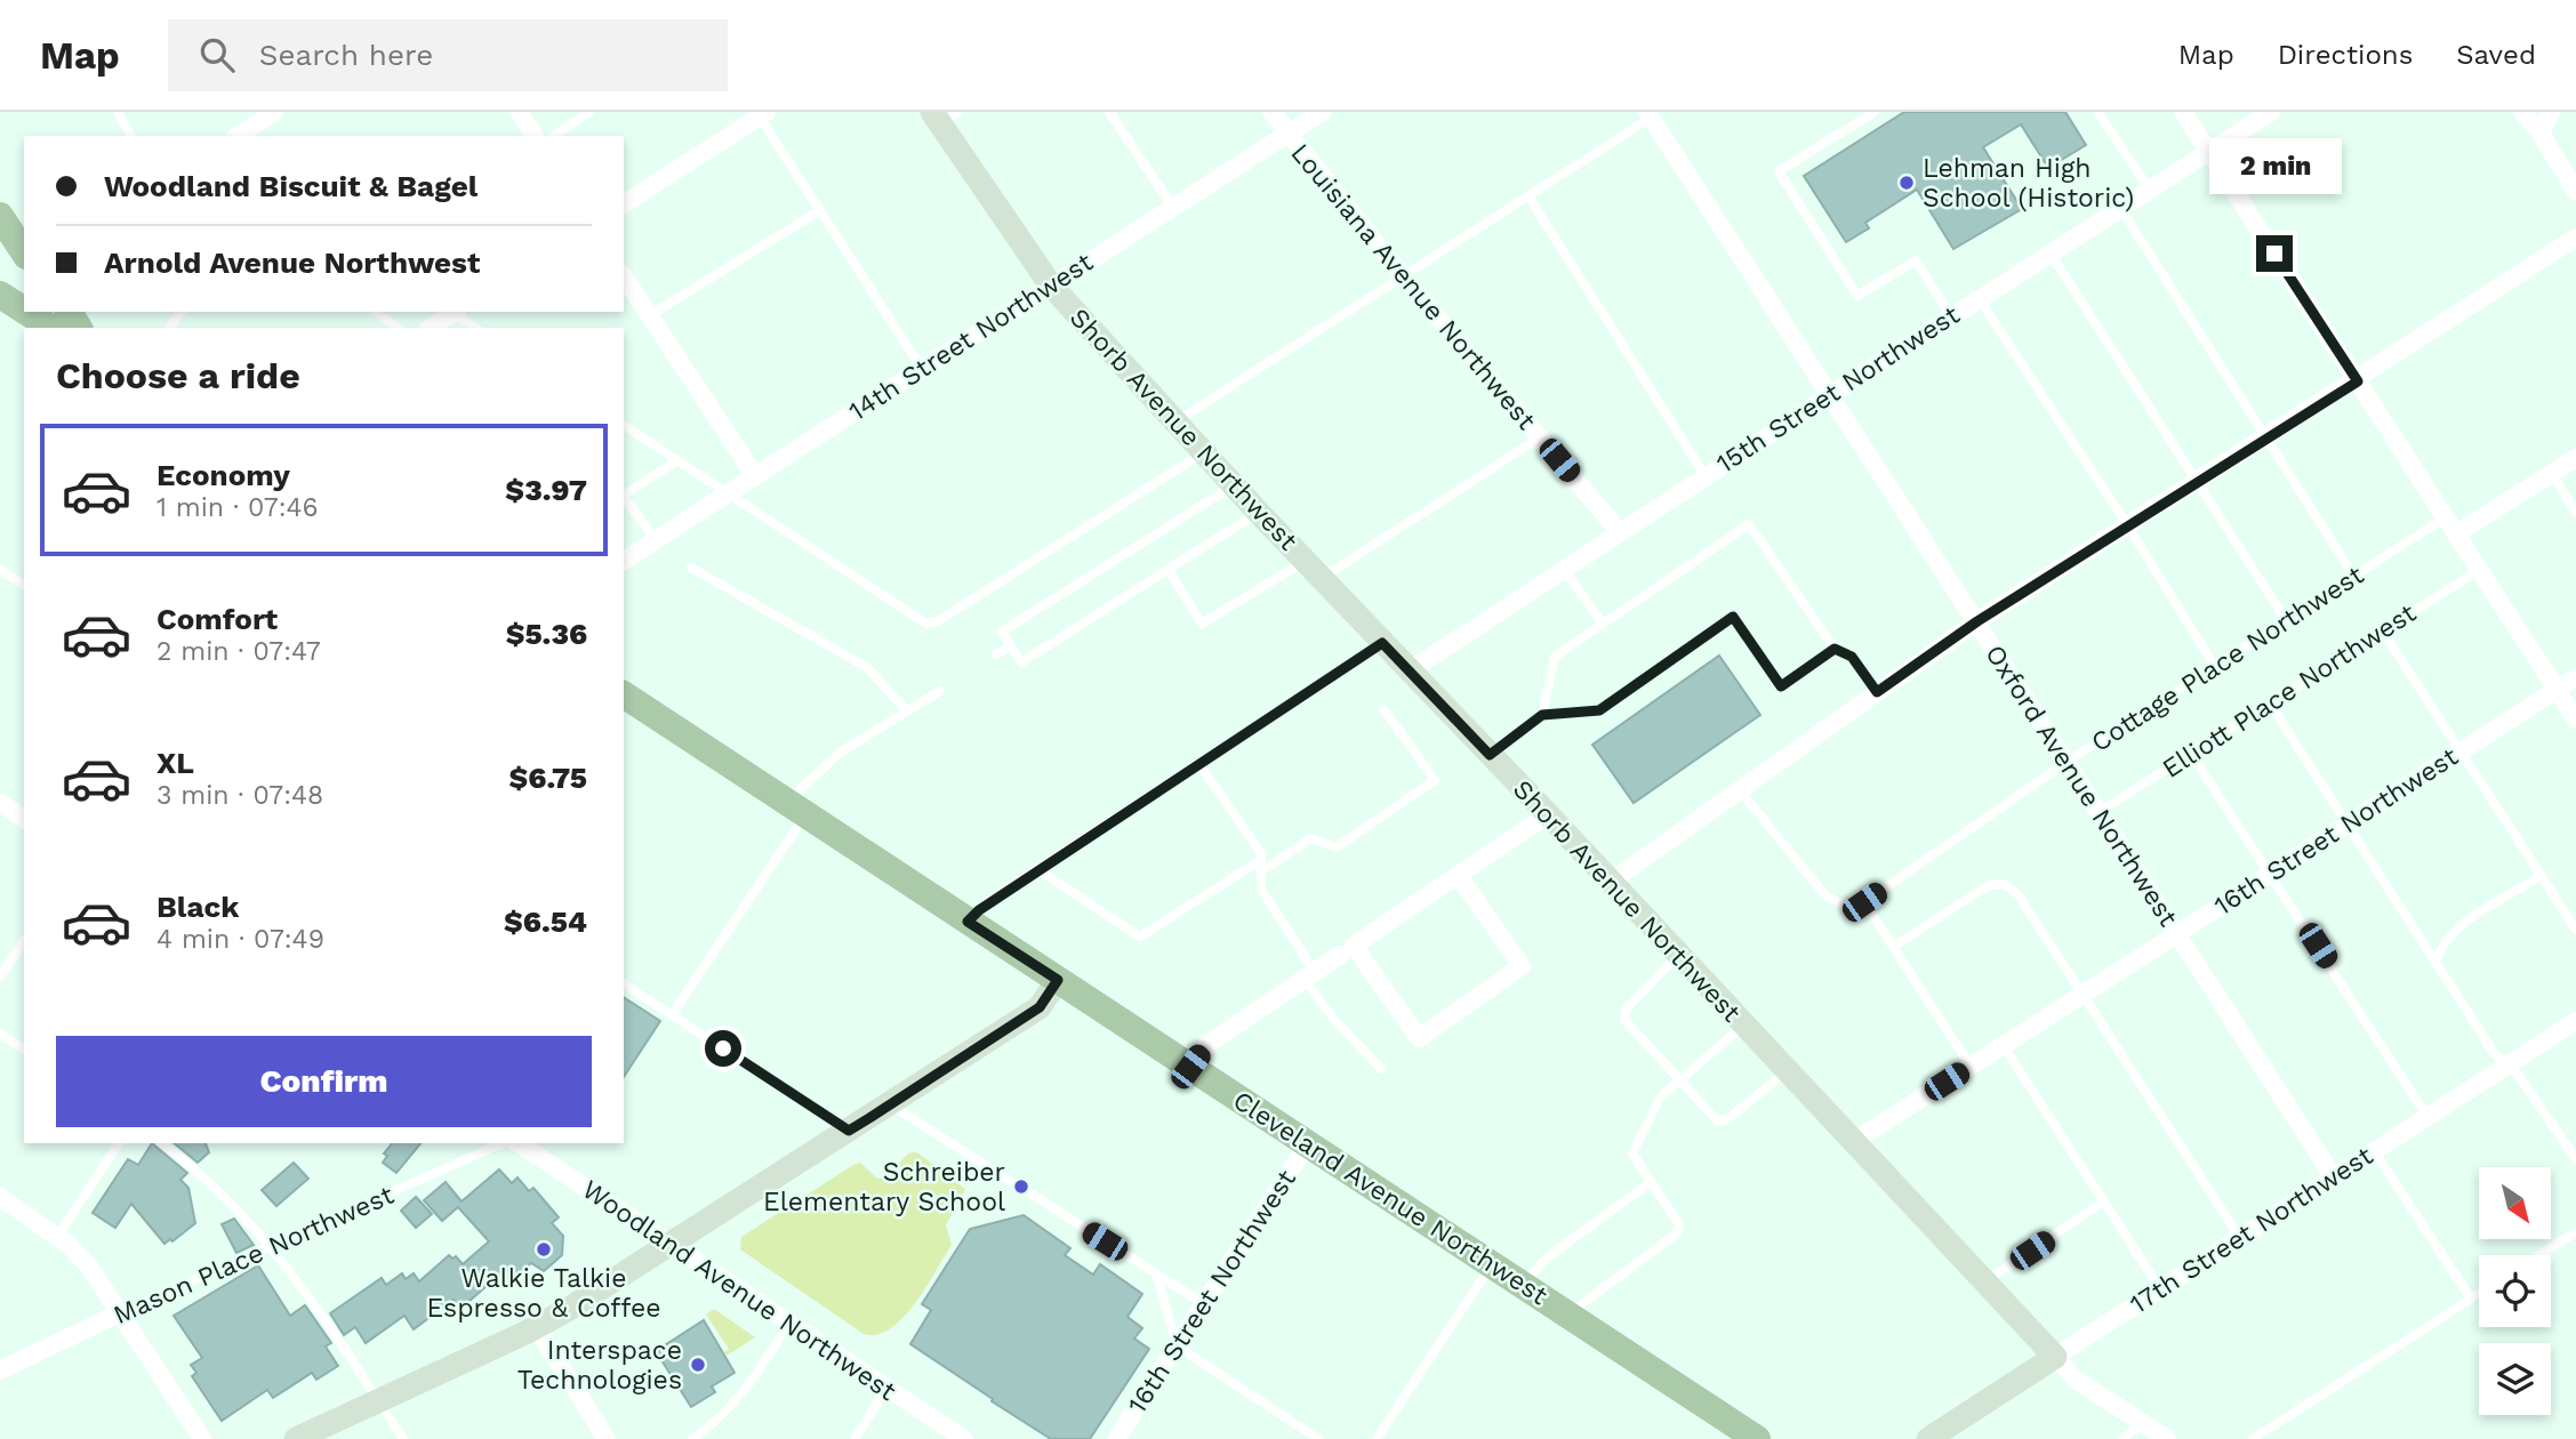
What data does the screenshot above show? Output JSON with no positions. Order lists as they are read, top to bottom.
{
  "streets": {
    "main road": ["Cleveland Avenue Northwest"],
    "street": [
      "Louisiana Avenue Northwest",
      "14th Street Northwest",
      "15th Street Northwest",
      "Shorb Avenue Northwest",
      "Oxford Avenue Northwest",
      "16th Street Northwest",
      "17th Street Northwest",
      "Mason Place Northwest",
      "Woodland Avenue Northwest"
    ],
    "lane": ["Cottage Place Northwest", "Elliott Place Northwest"]
  },
  "crossings": [
    ["Louisiana Avenue Northwest", "14th Street Northwest"],
    ["Louisiana Avenue Northwest", "15th Street Northwest"],
    ["14th Street Northwest", "Shorb Avenue Northwest"],
    ["15th Street Northwest", "Shorb Avenue Northwest"],
    ["15th Street Northwest", "Oxford Avenue Northwest"],
    ["Shorb Avenue Northwest", "16th Street Northwest"],
    ["Shorb Avenue Northwest", "17th Street Northwest"],
    ["Cottage Place Northwest", "Oxford Avenue Northwest"],
    ["Elliott Place Northwest", "Oxford Avenue Northwest"],
    ["Oxford Avenue Northwest", "16th Street Northwest"],
    ["Oxford Avenue Northwest", "17th Street Northwest"],
    ["16th Street Northwest", "Cleveland Avenue Northwest"]
  ],
  "places": [
    "Lehman High School (Historic)",
    "Schreiber Elementary School",
    "Walkie Talkie Espresso & Coffee",
    "Interspace Technologies"
  ],
  "north": "bottom right",
  "page": {
    "header": "Map",
    "search": "Search here",
    "nav": ["Map", "Directions", "Saved"],
    "banner": ["Woodland Biscuit & Bagel", "Arnold Avenue Northwest"],
    "bubble": "2 min",
    "heading": "Choose a ride",
    "list": [
      {
        "name": "Economy",
        "note": "1 min · 07:46",
        "value": "$3.97"
      },
      {
        "name": "Comfort",
        "note": "2 min · 07:47",
        "value": "$5.36"
      },
      {
        "name": "XL",
        "note": "3 min · 07:48",
        "value": "$6.75"
      },
      {
        "name": "Black",
        "note": "4 min · 07:49",
        "value": "$6.54"
      }
    ],
    "buttons": "Confirm"
  }
}
